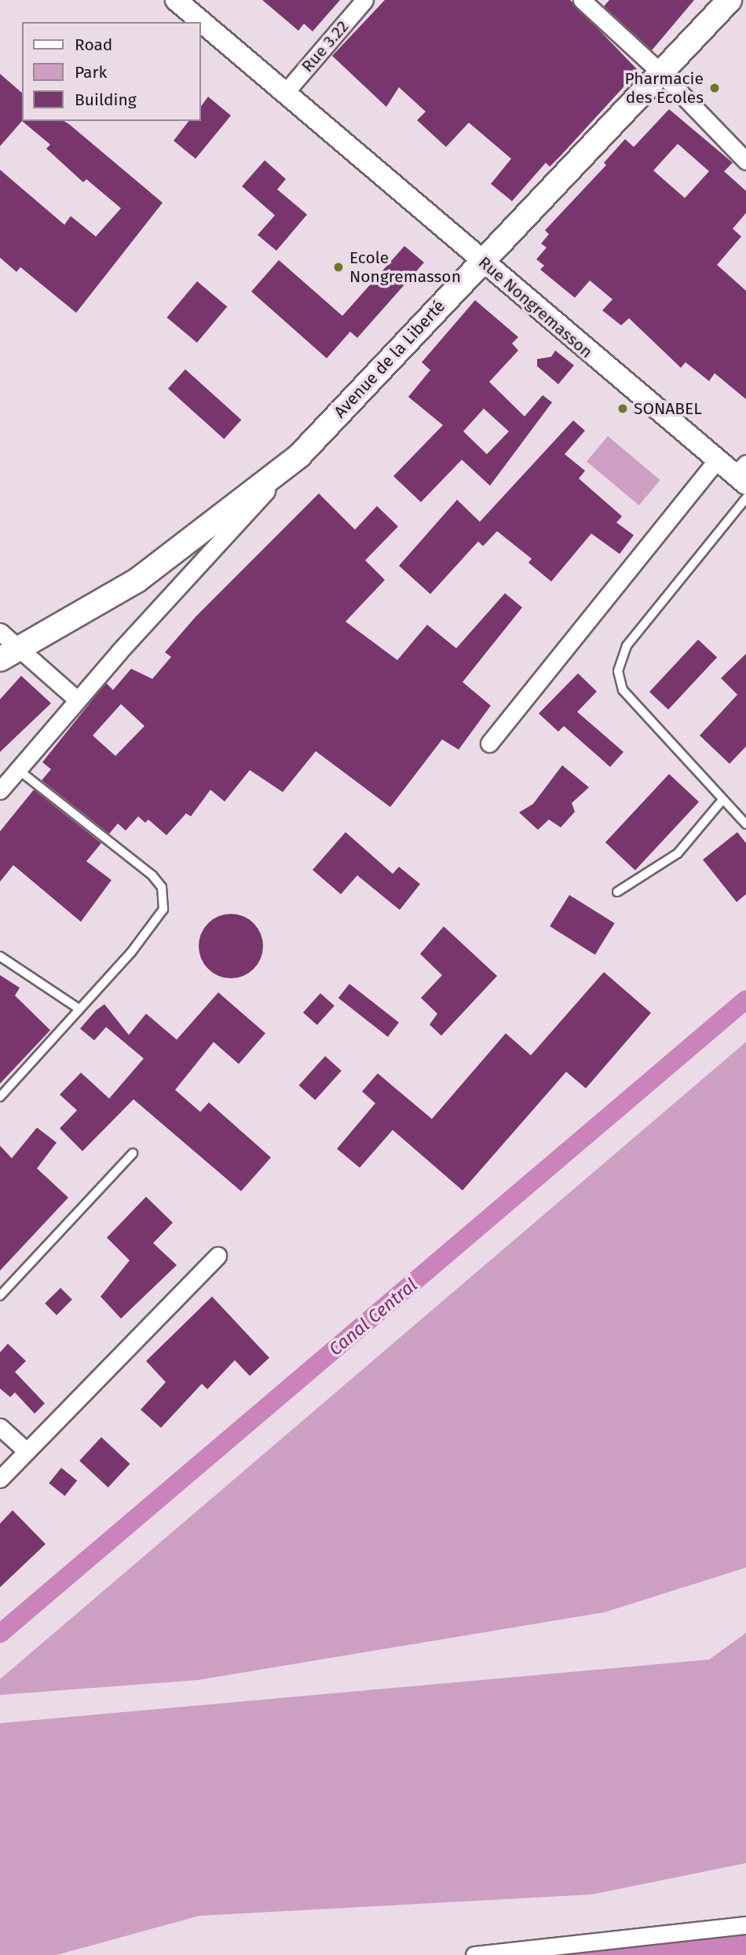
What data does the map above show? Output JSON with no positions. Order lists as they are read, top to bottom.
{
  "streets": {
    "main road": ["Avenue de la Liberté"],
    "street": ["Rue 3.22", "Rue Nongremasson"]
  },
  "crossings": [
    ["Rue 3.22", "Rue Nongremasson"],
    ["Rue Nongremasson", "Avenue de la Liberté"]
  ],
  "water": ["Canal Central"],
  "places": ["Pharmacie des Ecoles", "Ecole Nongremasson", "SONABEL"],
  "legend": ["Road", "Park", "Building"]
}
